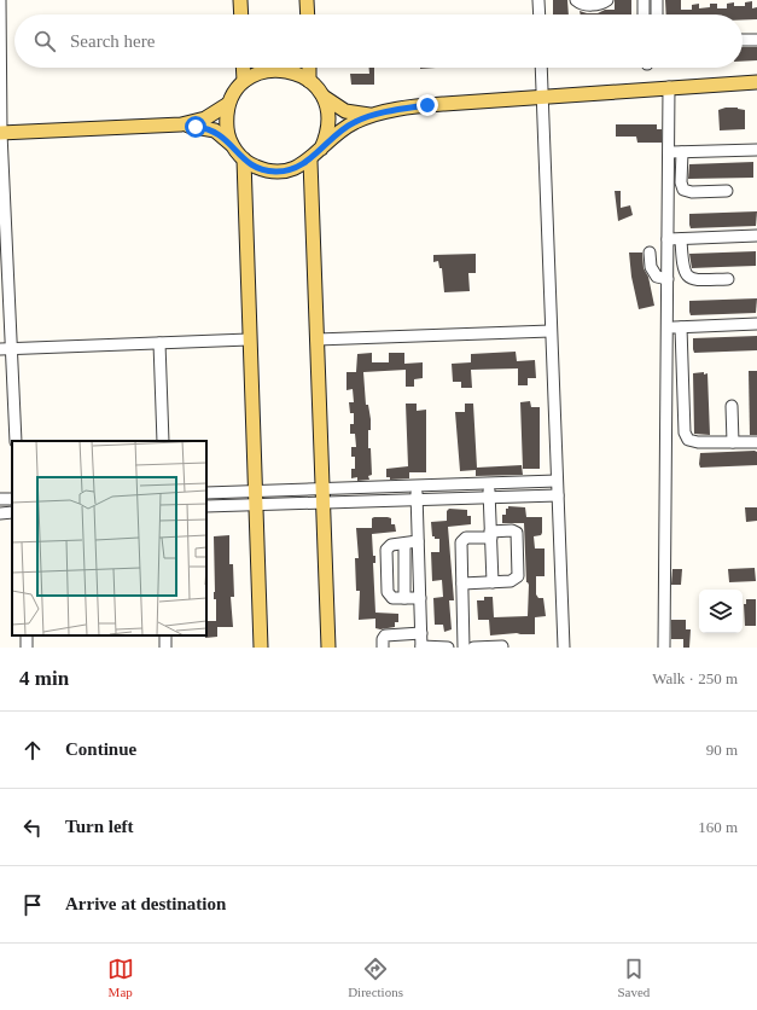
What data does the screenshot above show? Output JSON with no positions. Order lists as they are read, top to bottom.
{
  "page": {
    "search": "Search here",
    "heading": ["4 min", "Walk · 250 m"],
    "list": [
      ["Continue", "90 m"],
      ["Turn left", "160 m"],
      "Arrive at destination"
    ],
    "nav": ["Map", "Directions", "Saved"]
  }
}
